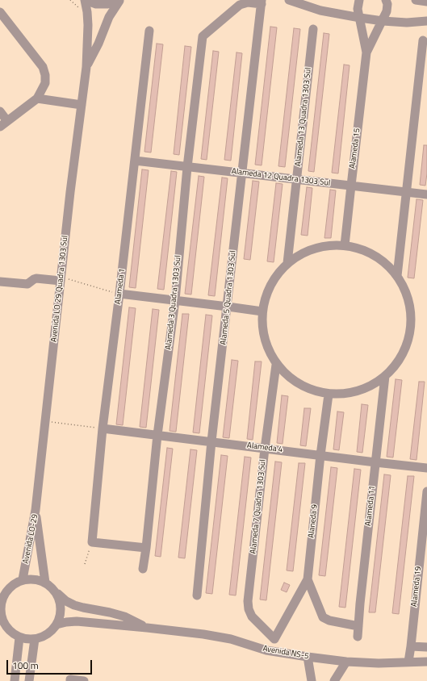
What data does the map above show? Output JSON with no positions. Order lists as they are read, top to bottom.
{
  "streets": {
    "street": [
      "Alameda 13 Quadra 1303 Sul",
      "Alameda 15",
      "Alameda 12 Quadra 1303 Sul",
      "Alameda 1",
      "Avenida LO 29 Quadra 1303 Sul",
      "Alameda 5 Quadra 1303 Sul",
      "Alameda 3 Quadra 1303 Sul",
      "Alameda 4",
      "Alameda 11",
      "Alameda 7 Quadra 1303 Sul",
      "Alaneda 9",
      "Avenida LO-29",
      "Alameda 19",
      "Avenida NS-5"
    ]
  },
  "crossings": [
    ["Alameda 13 Quadra 1303 Sul", "Alameda 12 Quadra 1303 Sul"],
    ["Alameda 15", "Alameda 12 Quadra 1303 Sul"],
    ["Alameda 12 Quadra 1303 Sul", "Alameda 1"],
    ["Alameda 12 Quadra 1303 Sul", "Alameda 5 Quadra 1303 Sul"],
    ["Alameda 12 Quadra 1303 Sul", "Alameda 3 Quadra 1303 Sul"],
    ["Alameda 1", "Alameda 4"],
    ["Avenida LO 29 Quadra 1303 Sul", "Avenida LO-29"],
    ["Alameda 5 Quadra 1303 Sul", "Alameda 4"],
    ["Alameda 3 Quadra 1303 Sul", "Alameda 4"],
    ["Alameda 4", "Alameda 11"],
    ["Alameda 4", "Alameda 7 Quadra 1303 Sul"],
    ["Alameda 4", "Alaneda 9"],
    ["Alameda 7 Quadra 1303 Sul", "Alaneda 9"],
    ["Avenida LO-29", "Avenida NS-5"],
    ["Alameda 19", "Avenida NS-5"]
  ],
  "scale_bar": "100 m"
}
